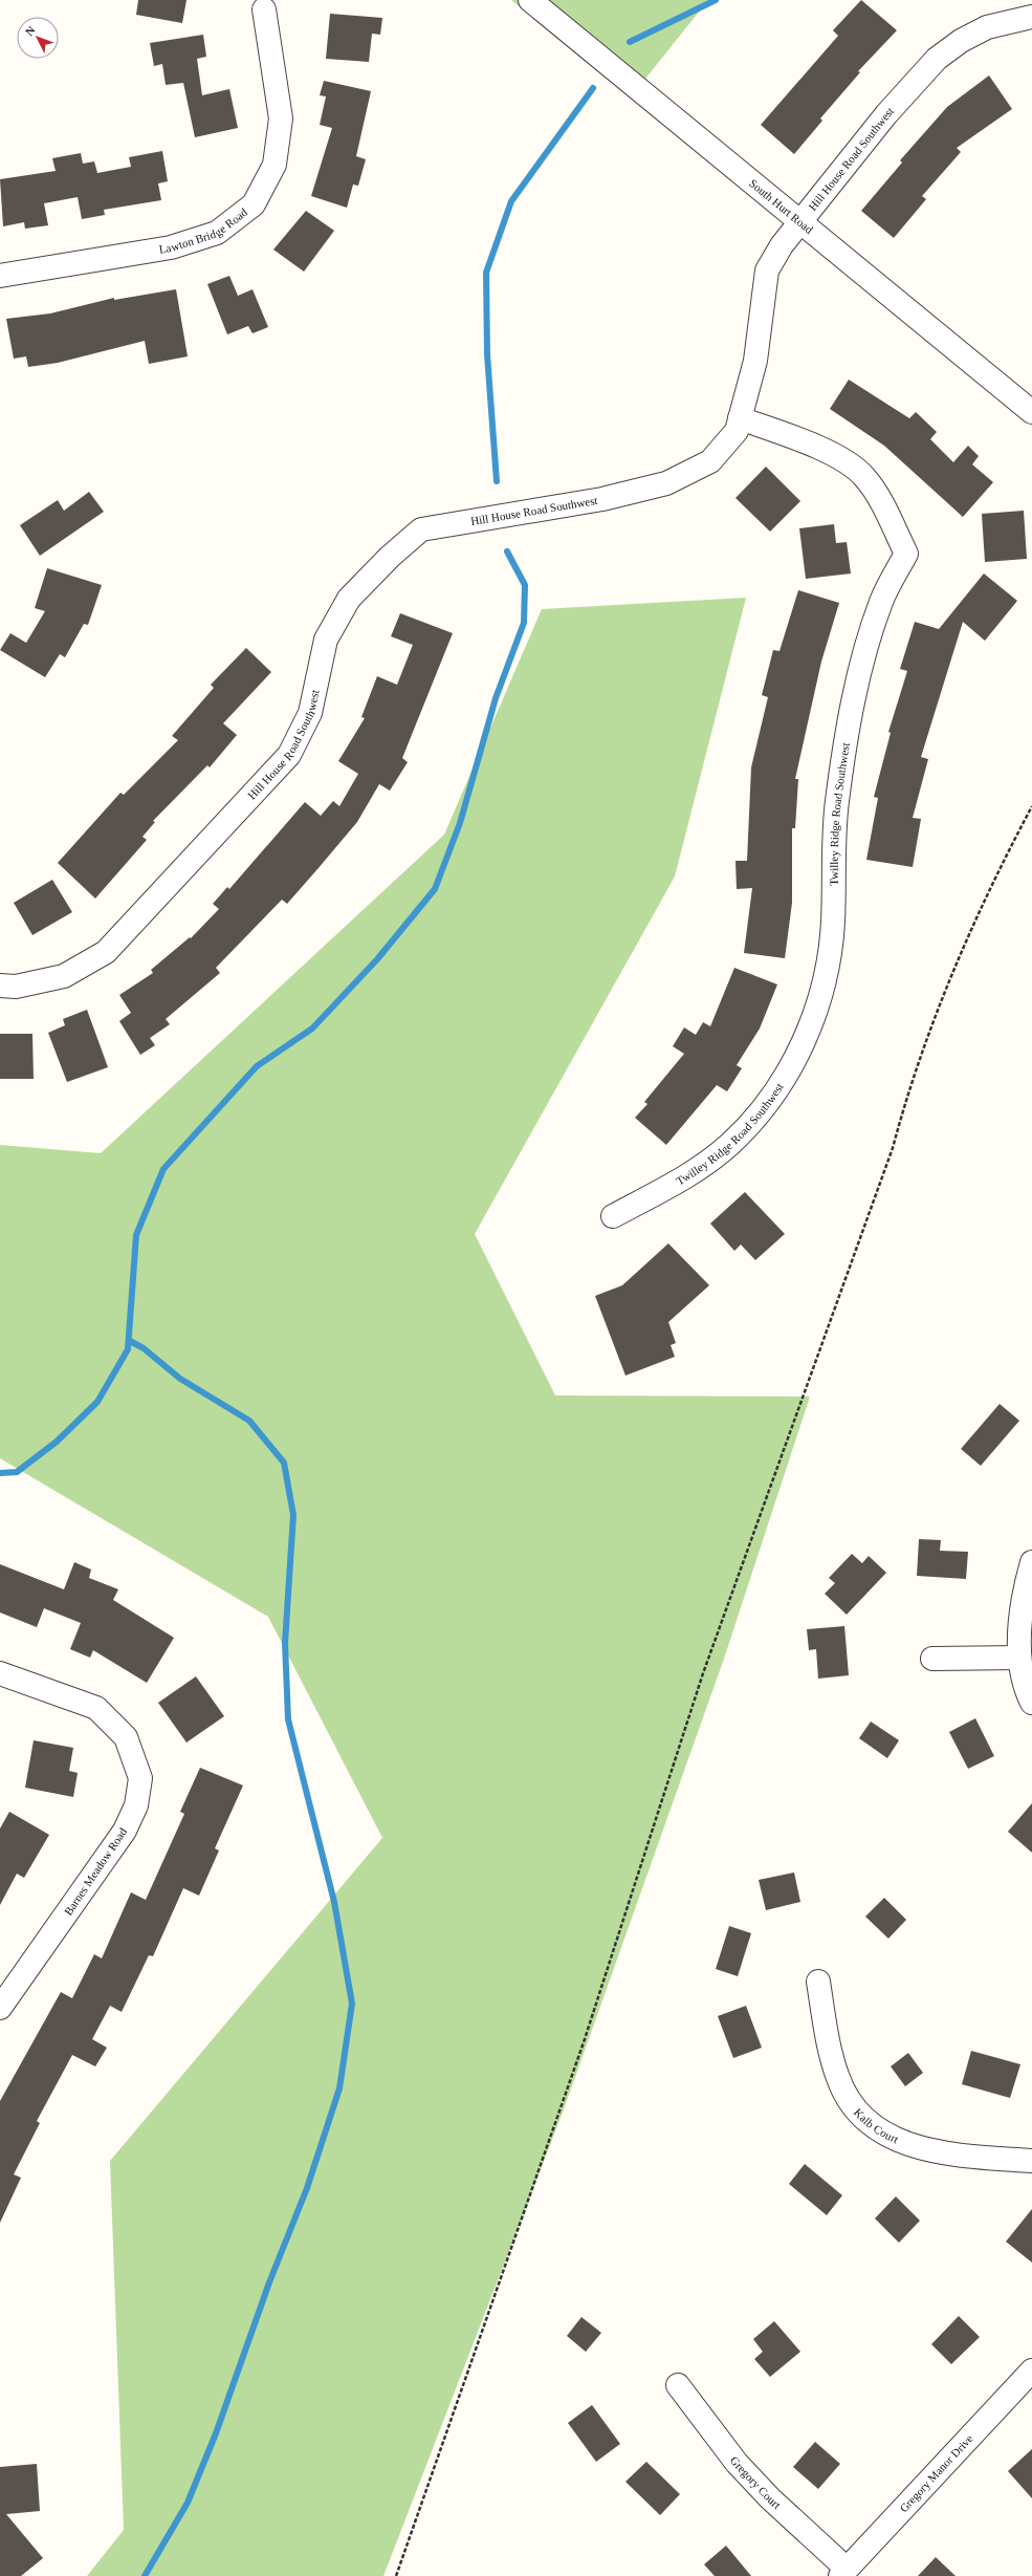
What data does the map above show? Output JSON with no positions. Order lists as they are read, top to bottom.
{
  "streets": {
    "street": [
      "Hill House Road Southwest",
      "South Hurt Road",
      "Lawton Bridge Road",
      "Twilley Ridge Road Southwest",
      "Barnes Meadow Road",
      "Kalb Court",
      "Gregory Manor Drive",
      "Gregory Court"
    ]
  },
  "crossings": [
    ["Hill House Road Southwest", "South Hurt Road"],
    ["Hill House Road Southwest", "Twilley Ridge Road Southwest"],
    ["Gregory Manor Drive", "Gregory Court"]
  ],
  "north": "top left"
}
